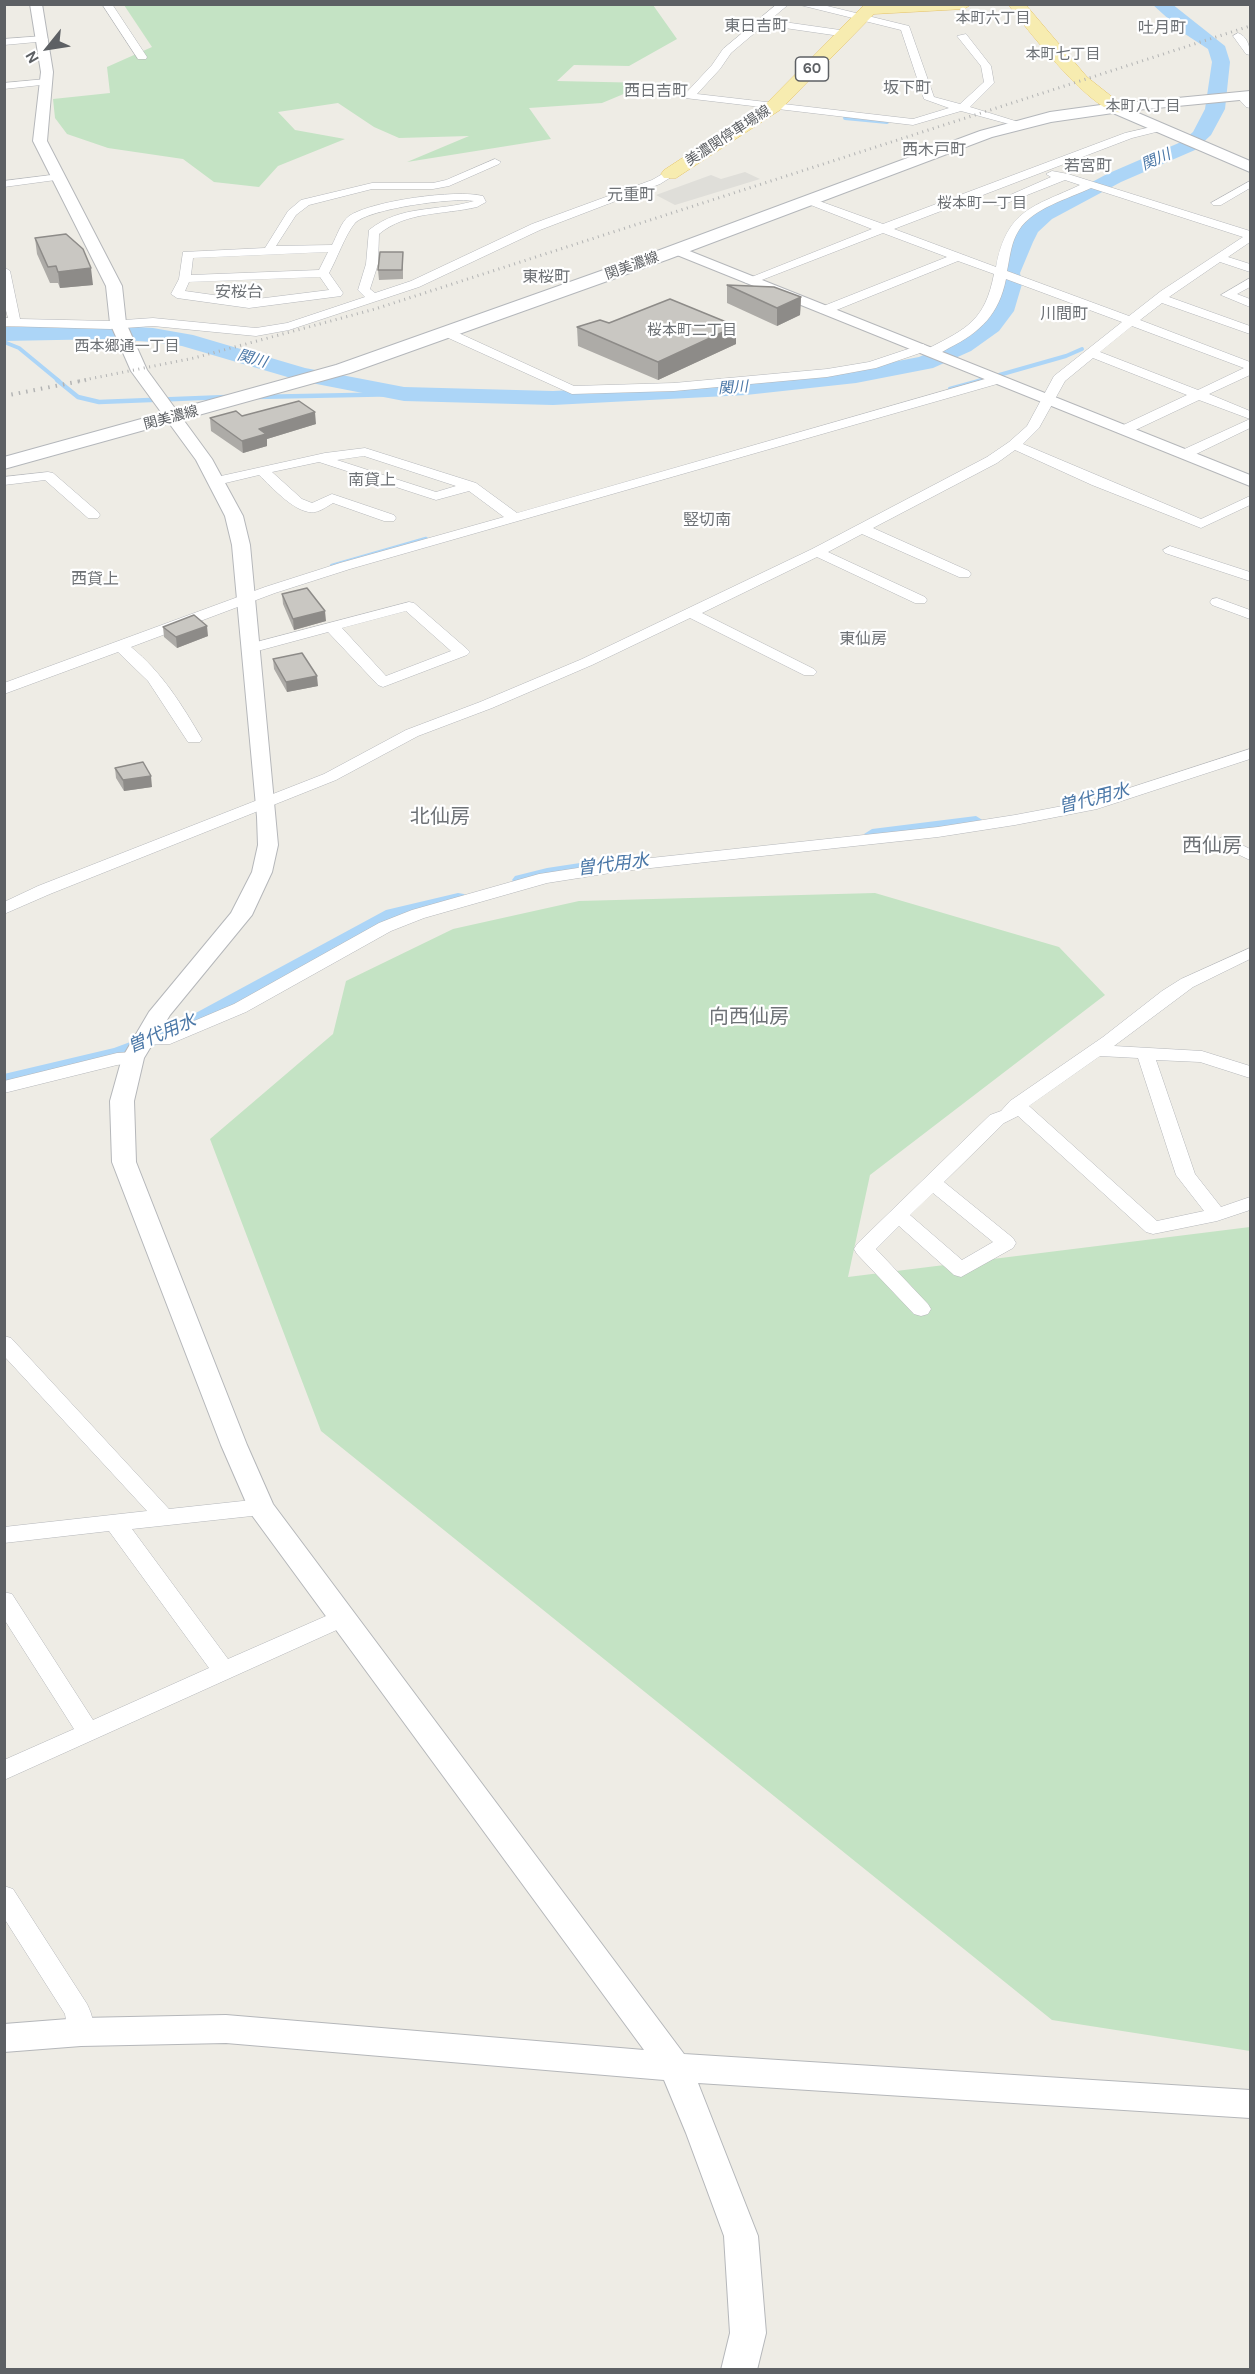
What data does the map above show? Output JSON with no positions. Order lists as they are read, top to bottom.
{
  "streets": {
    "main road": ["60", "美濃関停車場線", "関美濃線"]
  },
  "districts": [
    "本町六丁目",
    "東日吉町",
    "吐月町",
    "本町七丁目",
    "坂下町",
    "西日吉町",
    "本町八丁目",
    "西木戸町",
    "若宮町",
    "元重町",
    "桜本町一丁目",
    "東桜町",
    "安桜台",
    "川間町",
    "桜本町二丁目",
    "西本郷通一丁目",
    "南貸上",
    "竪切南",
    "西貸上",
    "東仙房",
    "北仙房",
    "西仙房",
    "向西仙房"
  ],
  "water": ["関川", "曽代用水"],
  "north": "bottom left"
}
